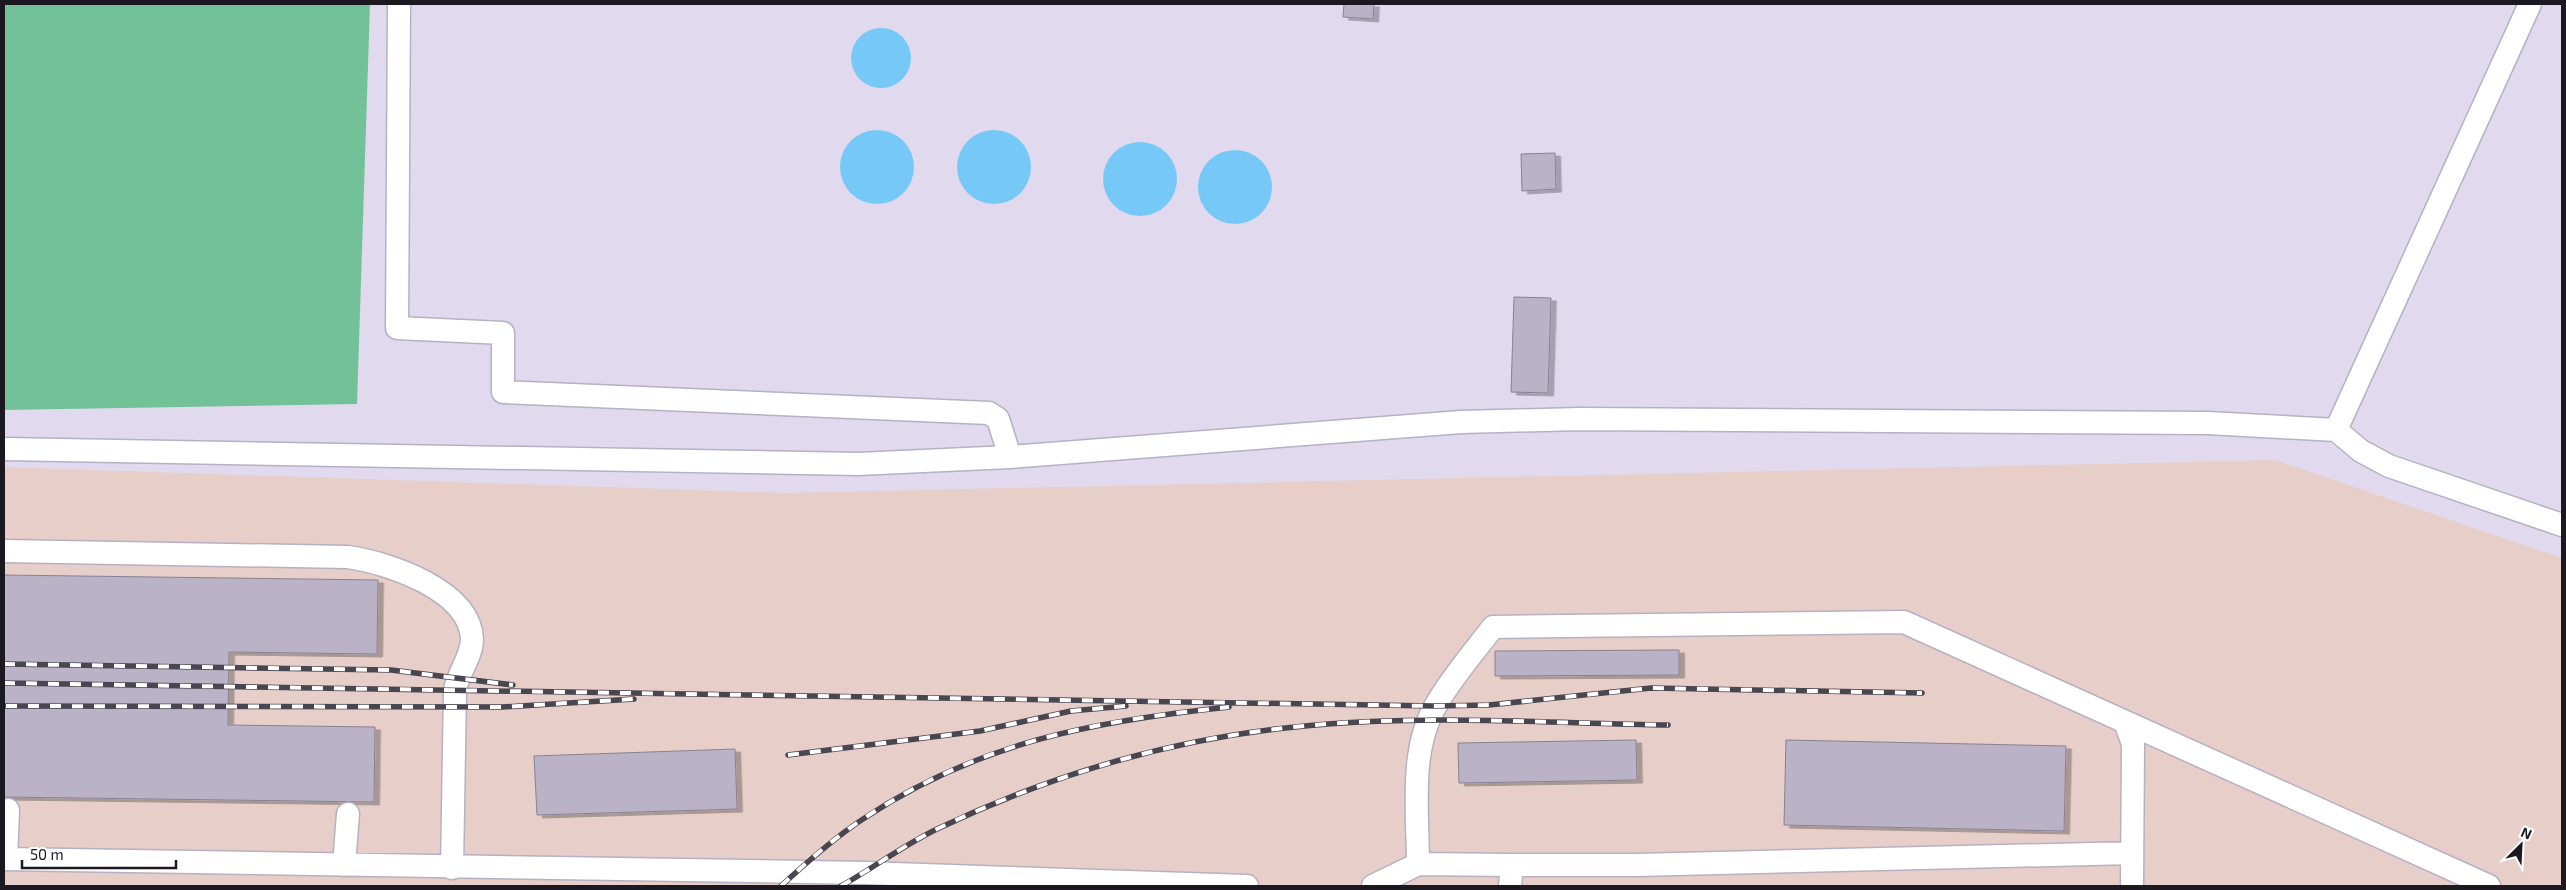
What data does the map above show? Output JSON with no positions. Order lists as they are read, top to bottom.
{
  "scale_bar": "50 m",
  "north": "top right"
}
